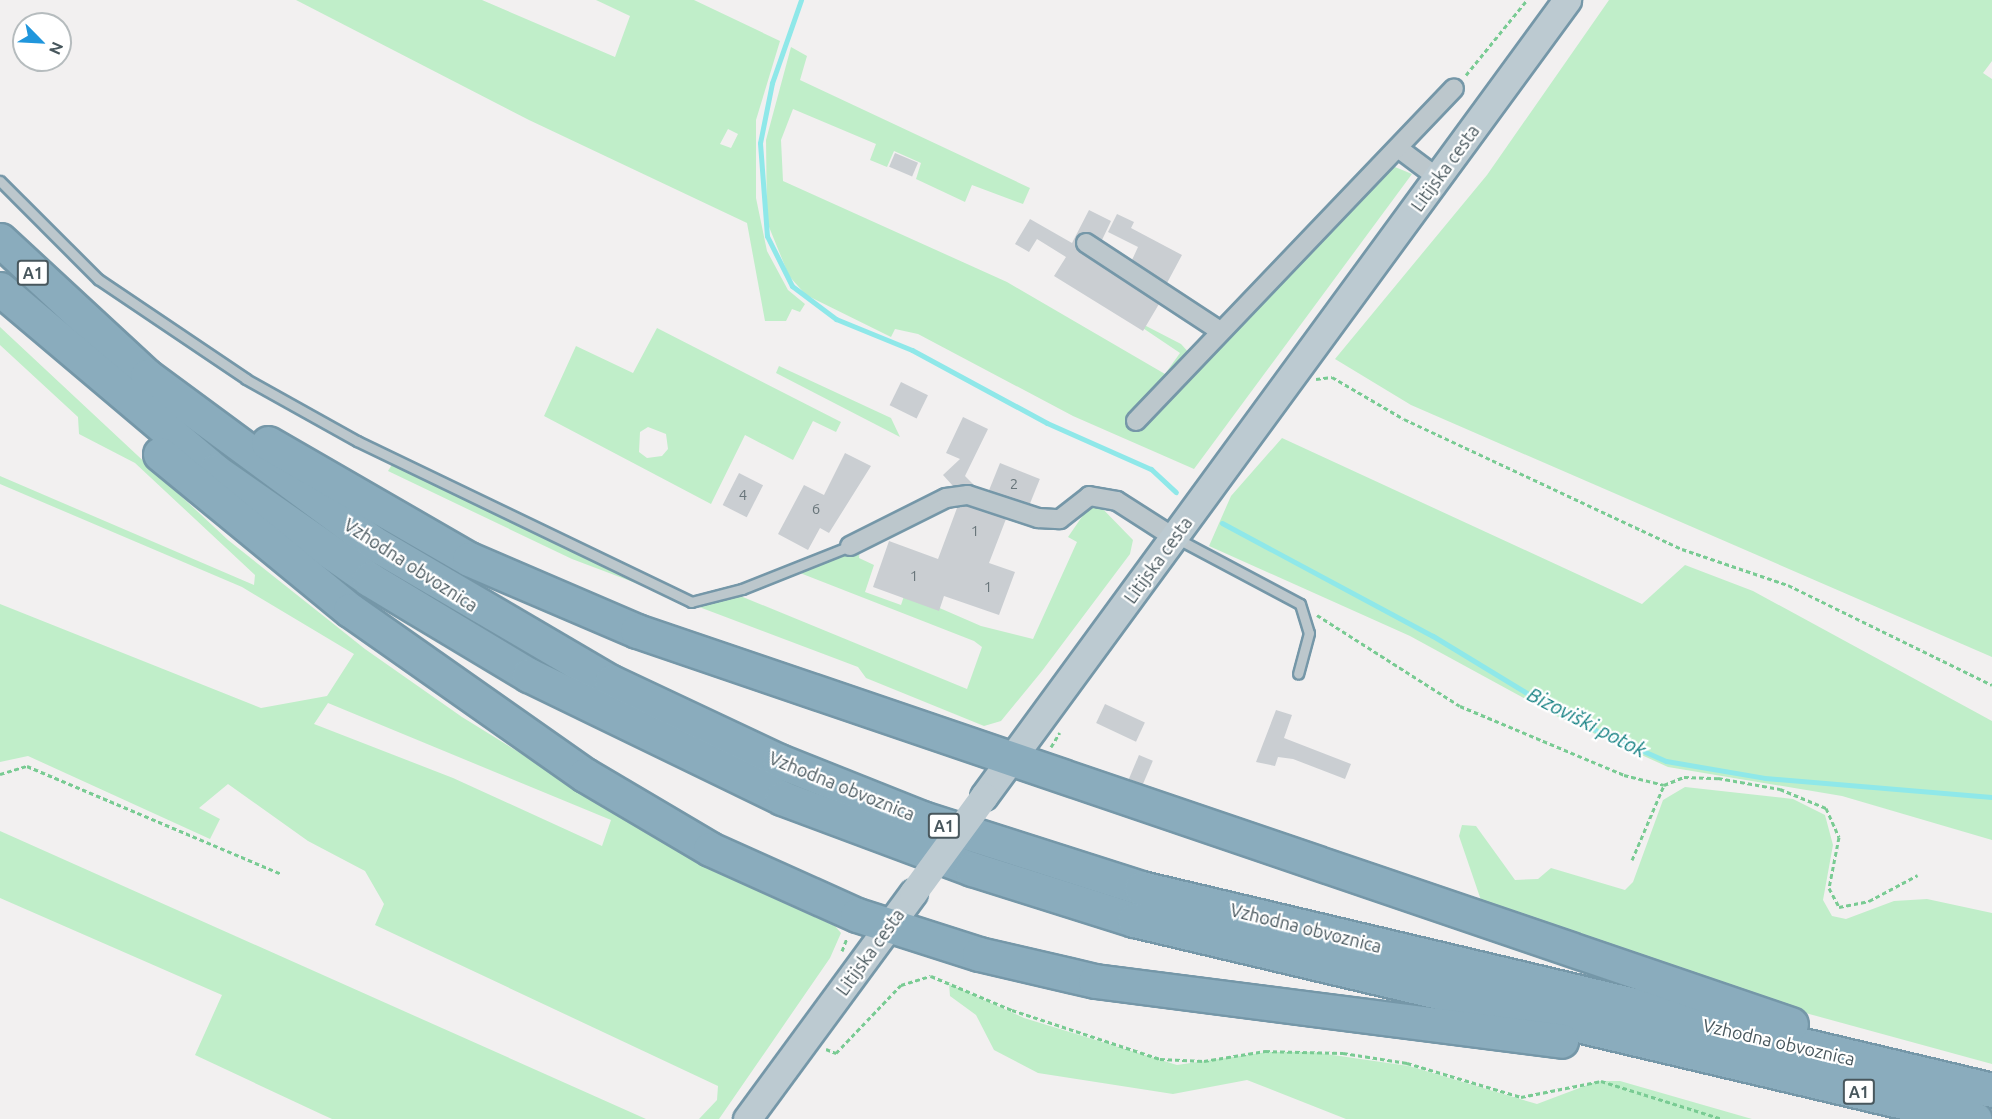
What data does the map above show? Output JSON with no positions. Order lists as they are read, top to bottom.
{
  "streets": {
    "highway": ["A1", "Vzhodna obvoznica"],
    "main road": ["Litijska cesta"]
  },
  "water": ["Bizoviški potok"],
  "house_numbers": [
    "2",
    "4",
    "6",
    "1",
    "1",
    "1"
  ],
  "north": "bottom right"
}
